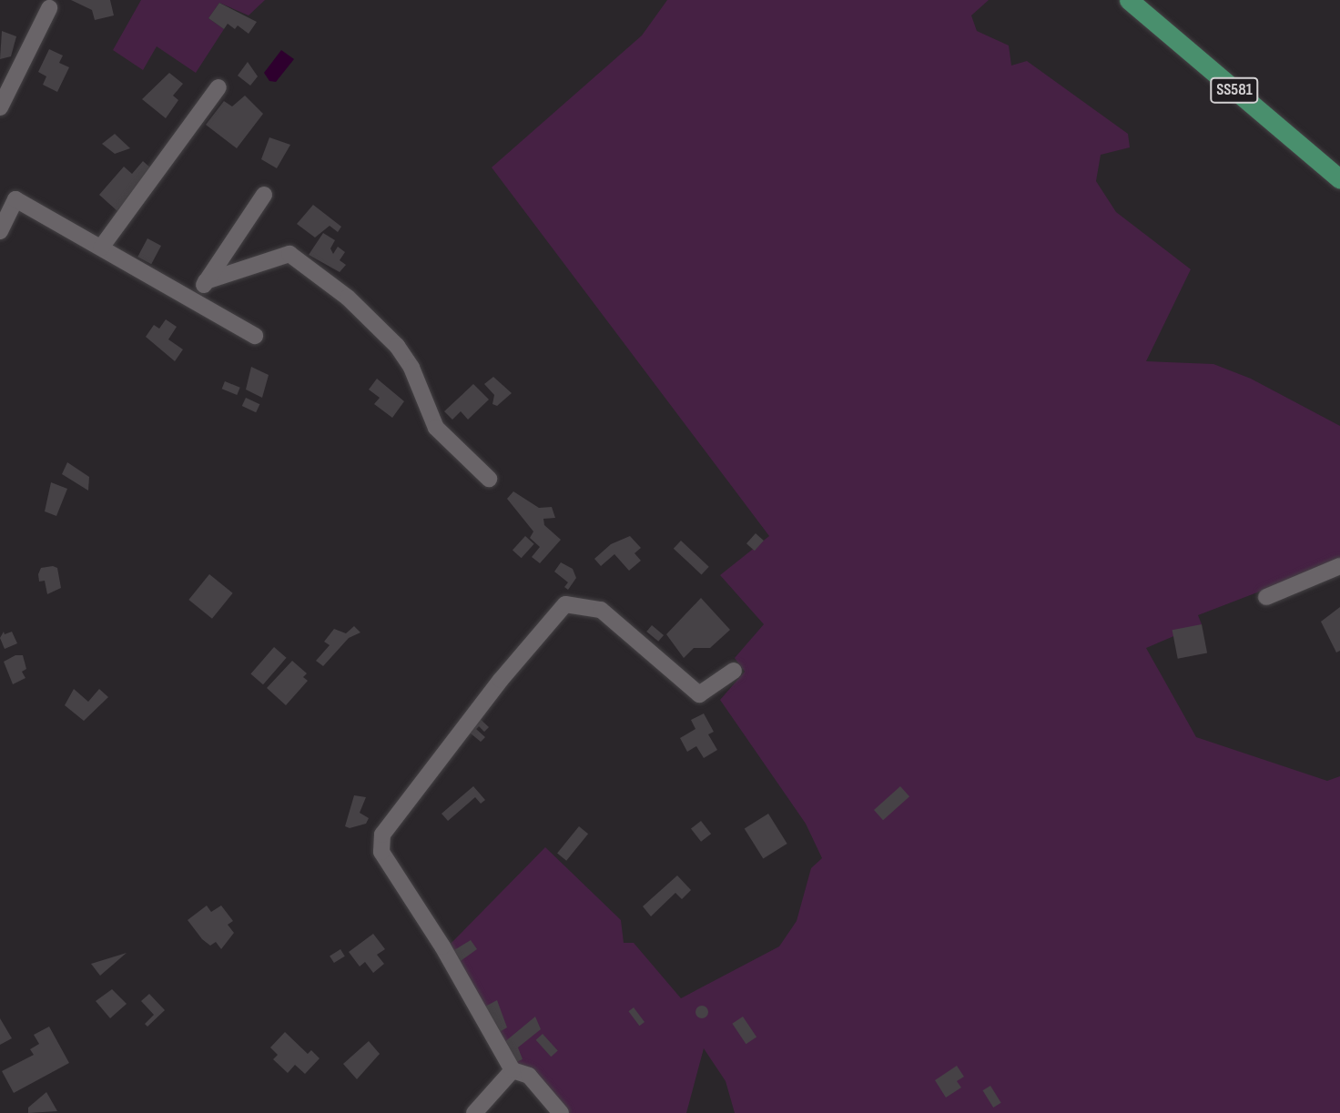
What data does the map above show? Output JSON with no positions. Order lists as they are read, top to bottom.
{
  "streets": {
    "main road": ["SS581"]
  }
}
